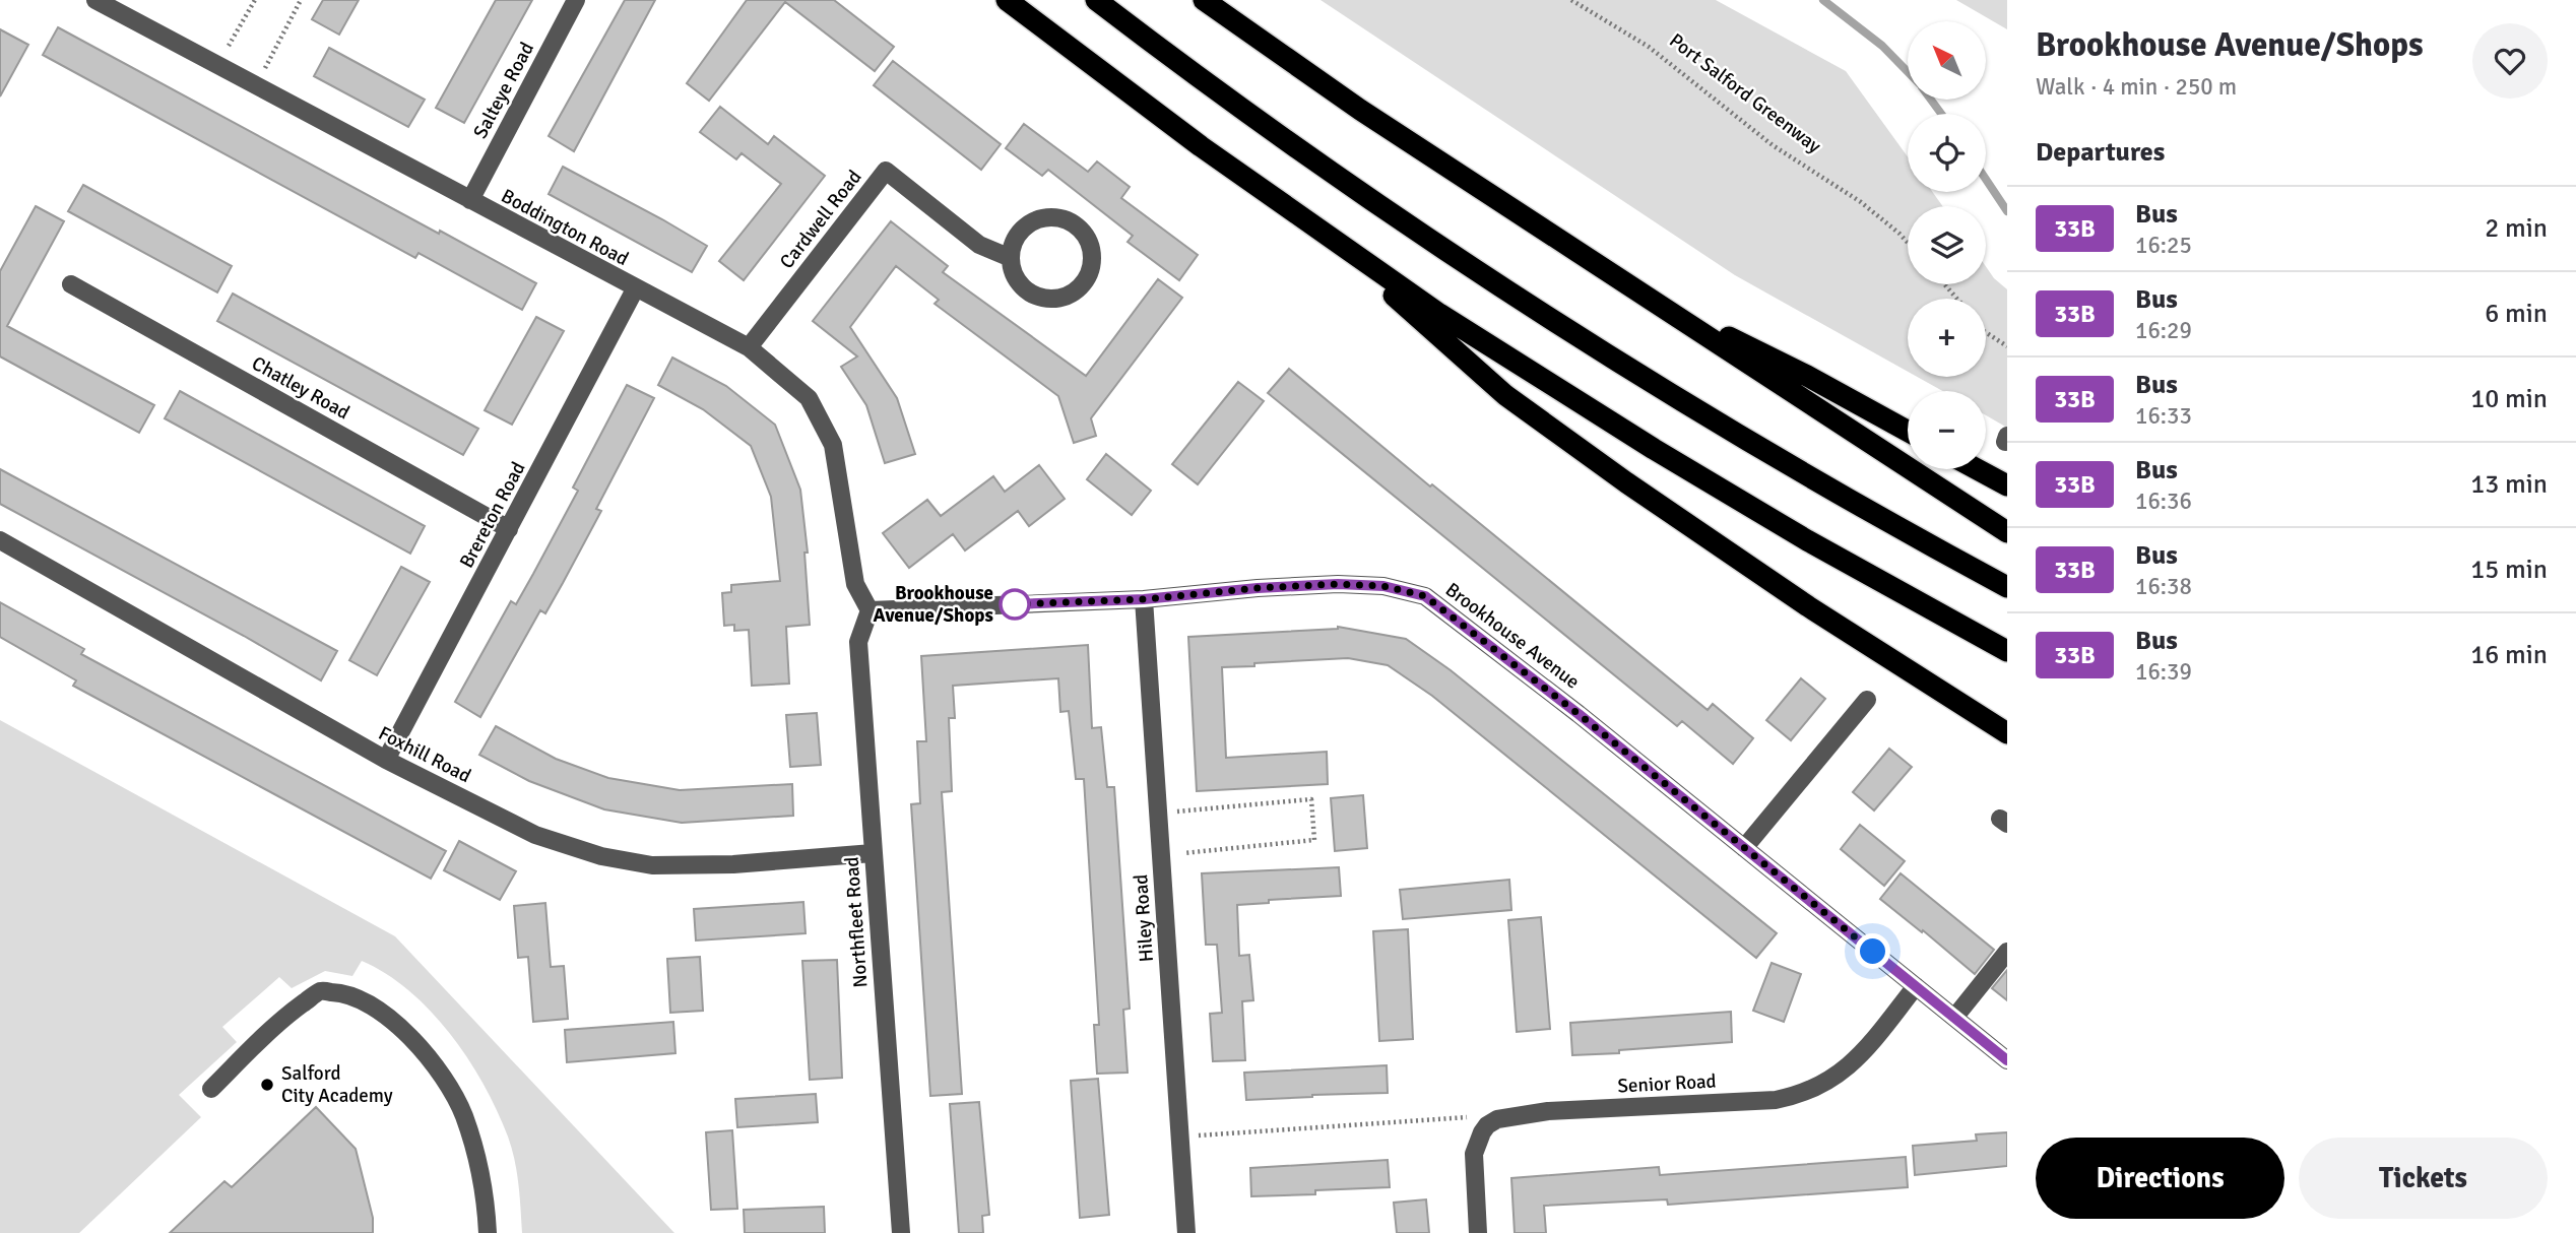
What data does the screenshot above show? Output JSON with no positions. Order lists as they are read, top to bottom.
{
  "streets": {
    "street": [
      "Salteye Road",
      "Cardwell Road",
      "Boddington Road",
      "Chatley Road",
      "Brereton Road",
      "Brookhouse Avenue",
      "Foxhill Road",
      "Hiley Road",
      "Northfleet Road",
      "Senior Road"
    ],
    "path": ["Port Salford Greenway"]
  },
  "crossings": [
    ["Salteye Road", "Boddington Road"],
    ["Cardwell Road", "Boddington Road"],
    ["Boddington Road", "Brereton Road"],
    ["Boddington Road", "Brookhouse Avenue"],
    ["Boddington Road", "Northfleet Road"],
    ["Chatley Road", "Brereton Road"],
    ["Brereton Road", "Foxhill Road"],
    ["Brookhouse Avenue", "Hiley Road"],
    ["Brookhouse Avenue", "Northfleet Road"],
    ["Brookhouse Avenue", "Senior Road"],
    ["Foxhill Road", "Northfleet Road"]
  ],
  "places": ["Brookhouse Avenue/Shops", "Salford City Academy"],
  "lines": ["bus line 33B"],
  "north": "top left",
  "page": {
    "heading": [
      ["Brookhouse Avenue/Shops", "Walk · 4 min · 250 m"],
      "Departures"
    ],
    "map_buttons": ["+", "−"],
    "list": [
      {
        "mark": "33B",
        "name": "Bus",
        "note": "16:25",
        "value": "2 min"
      },
      {
        "mark": "33B",
        "name": "Bus",
        "note": "16:29",
        "value": "6 min"
      },
      {
        "mark": "33B",
        "name": "Bus",
        "note": "16:33",
        "value": "10 min"
      },
      {
        "mark": "33B",
        "name": "Bus",
        "note": "16:36",
        "value": "13 min"
      },
      {
        "mark": "33B",
        "name": "Bus",
        "note": "16:38",
        "value": "15 min"
      },
      {
        "mark": "33B",
        "name": "Bus",
        "note": "16:39",
        "value": "16 min"
      }
    ],
    "buttons": ["Directions", "Tickets"]
  }
}
